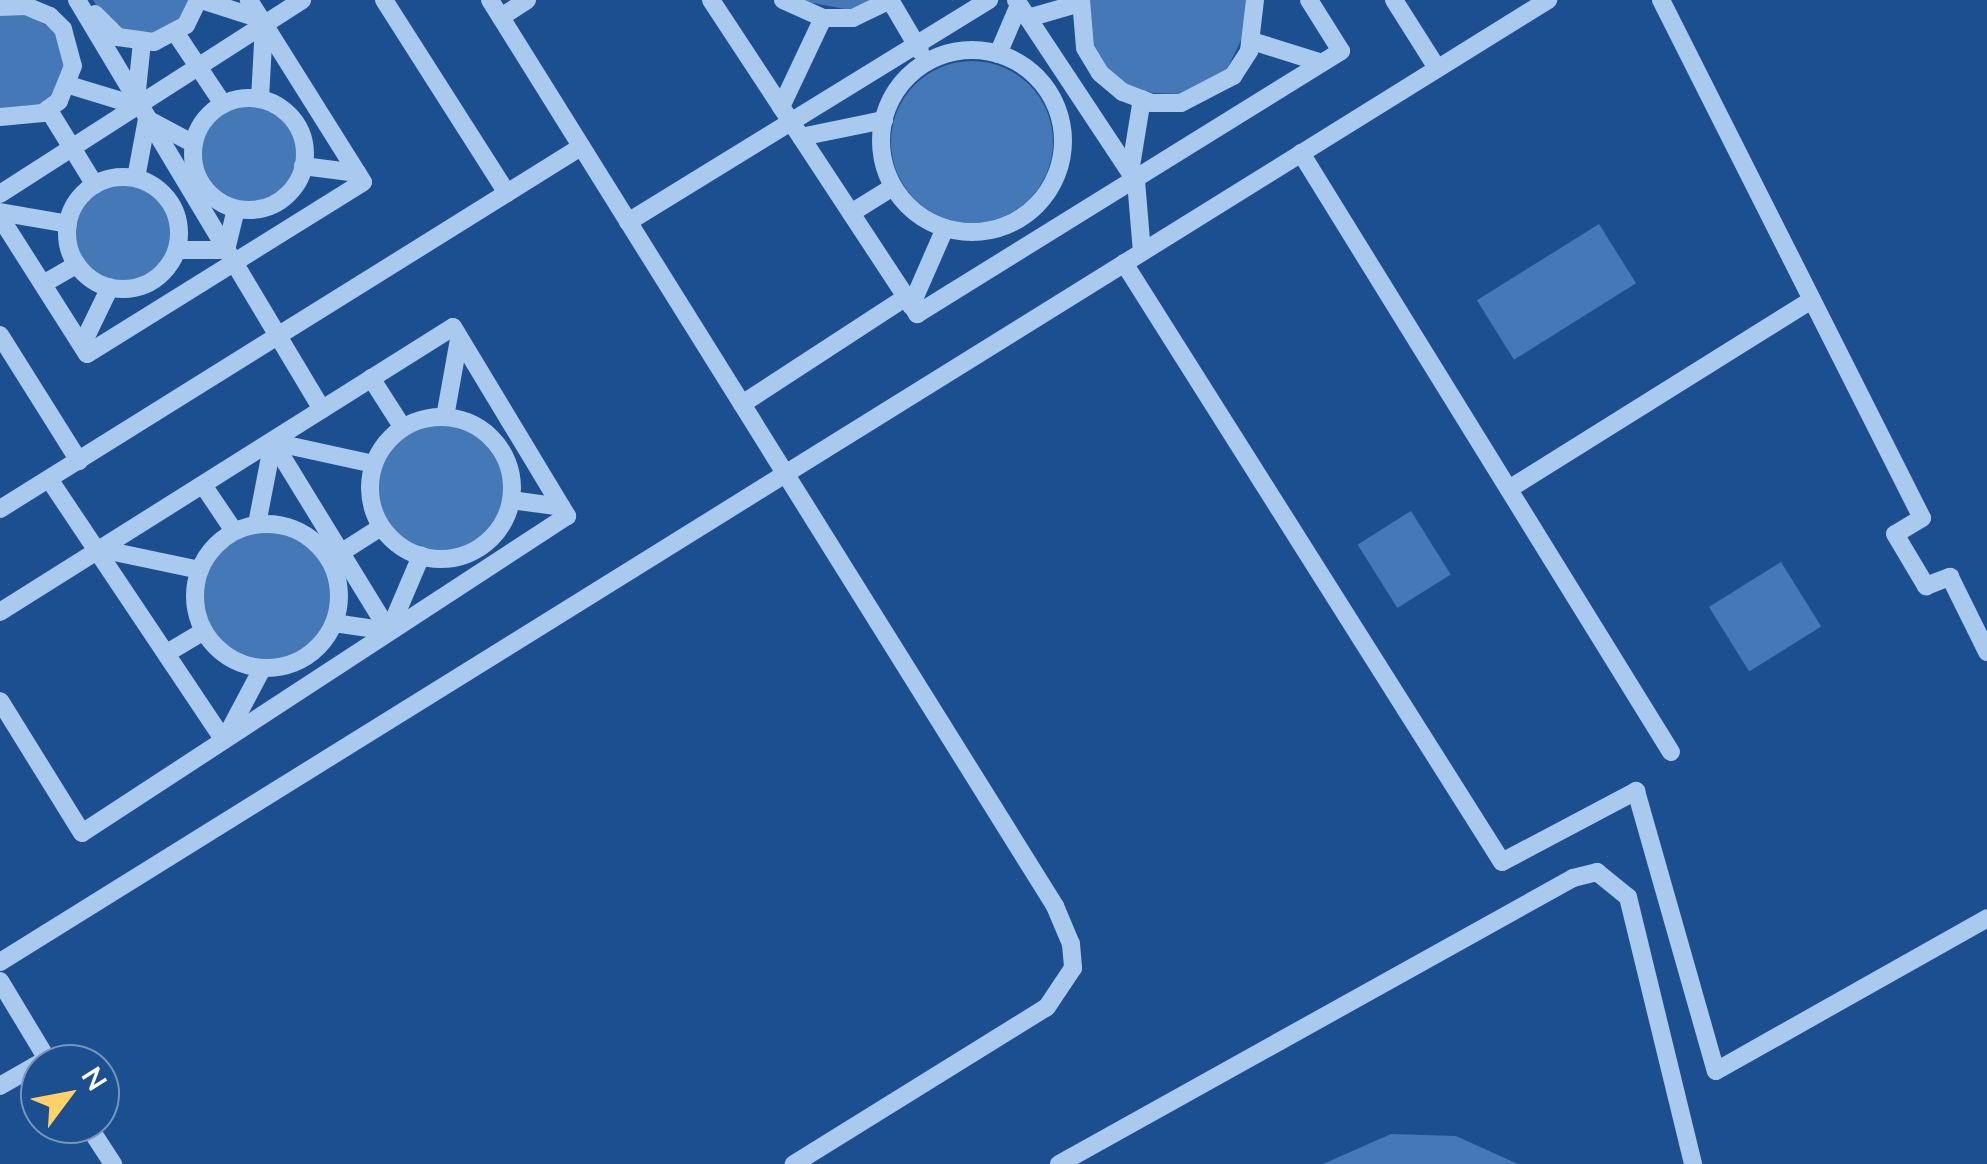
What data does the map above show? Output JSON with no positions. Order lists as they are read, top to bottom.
{
  "north": "top right"
}
